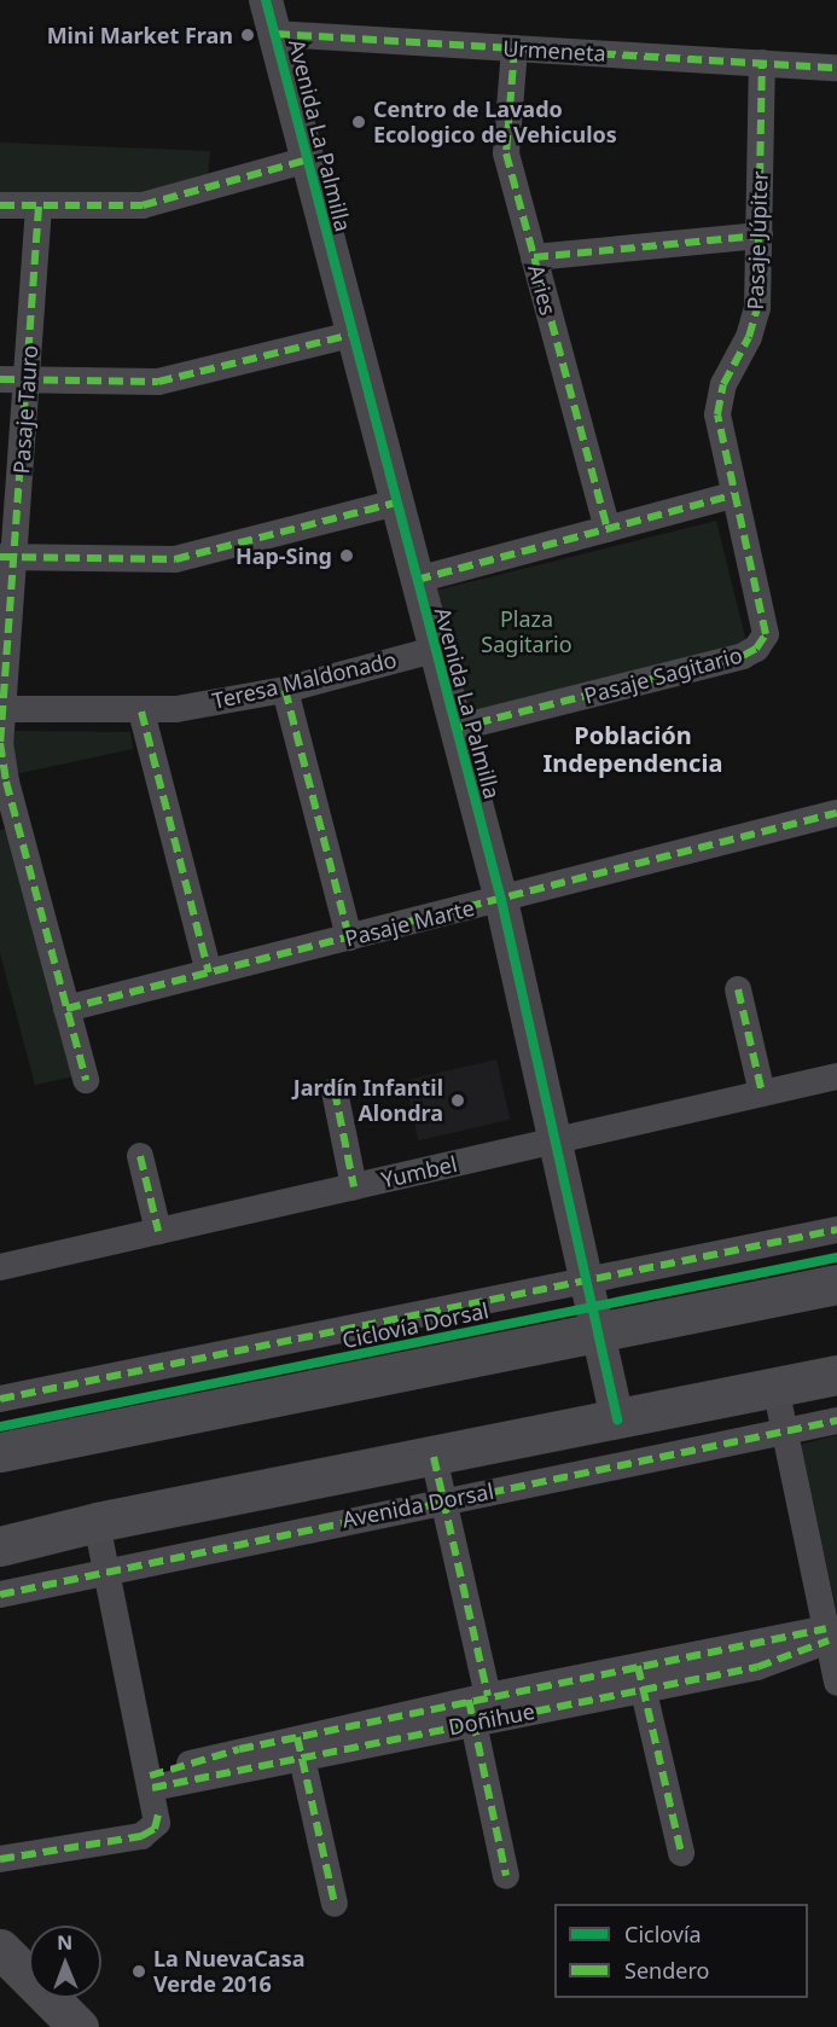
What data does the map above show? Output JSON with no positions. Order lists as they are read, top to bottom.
{
  "streets": {
    "main road": ["Avenida Dorsal"],
    "street": [
      "Urmeneta",
      "Avenida La Palmilla",
      "Pasaje Júpiter",
      "Aries",
      "Pasaje Tauro",
      "Pasaje Sagitario",
      "Teresa Maldonado",
      "Pasaje Marte",
      "Yumbel",
      "Doñihue"
    ],
    "cycle path": ["Ciclovía Dorsal"]
  },
  "crossings": [
    ["Urmeneta", "Avenida La Palmilla"],
    ["Urmeneta", "Pasaje Júpiter"],
    ["Urmeneta", "Aries"],
    ["Avenida La Palmilla", "Pasaje Sagitario"],
    ["Avenida La Palmilla", "Teresa Maldonado"],
    ["Avenida La Palmilla", "Pasaje Marte"],
    ["Avenida La Palmilla", "Yumbel"],
    ["Avenida La Palmilla", "Avenida Dorsal"],
    ["Pasaje Júpiter", "Pasaje Sagitario"],
    ["Pasaje Tauro", "Teresa Maldonado"],
    ["Pasaje Tauro", "Pasaje Marte"]
  ],
  "districts": ["Población Independencia"],
  "parks": ["Plaza Sagitario"],
  "places": [
    "Mini Market Fran",
    "Centro de Lavado Ecologico de Vehiculos",
    "Hap-Sing",
    "Jardín Infantil Alondra",
    "La NuevaCasa Verde 2016"
  ],
  "legend": ["Ciclovía", "Sendero"],
  "north": "top"
}
